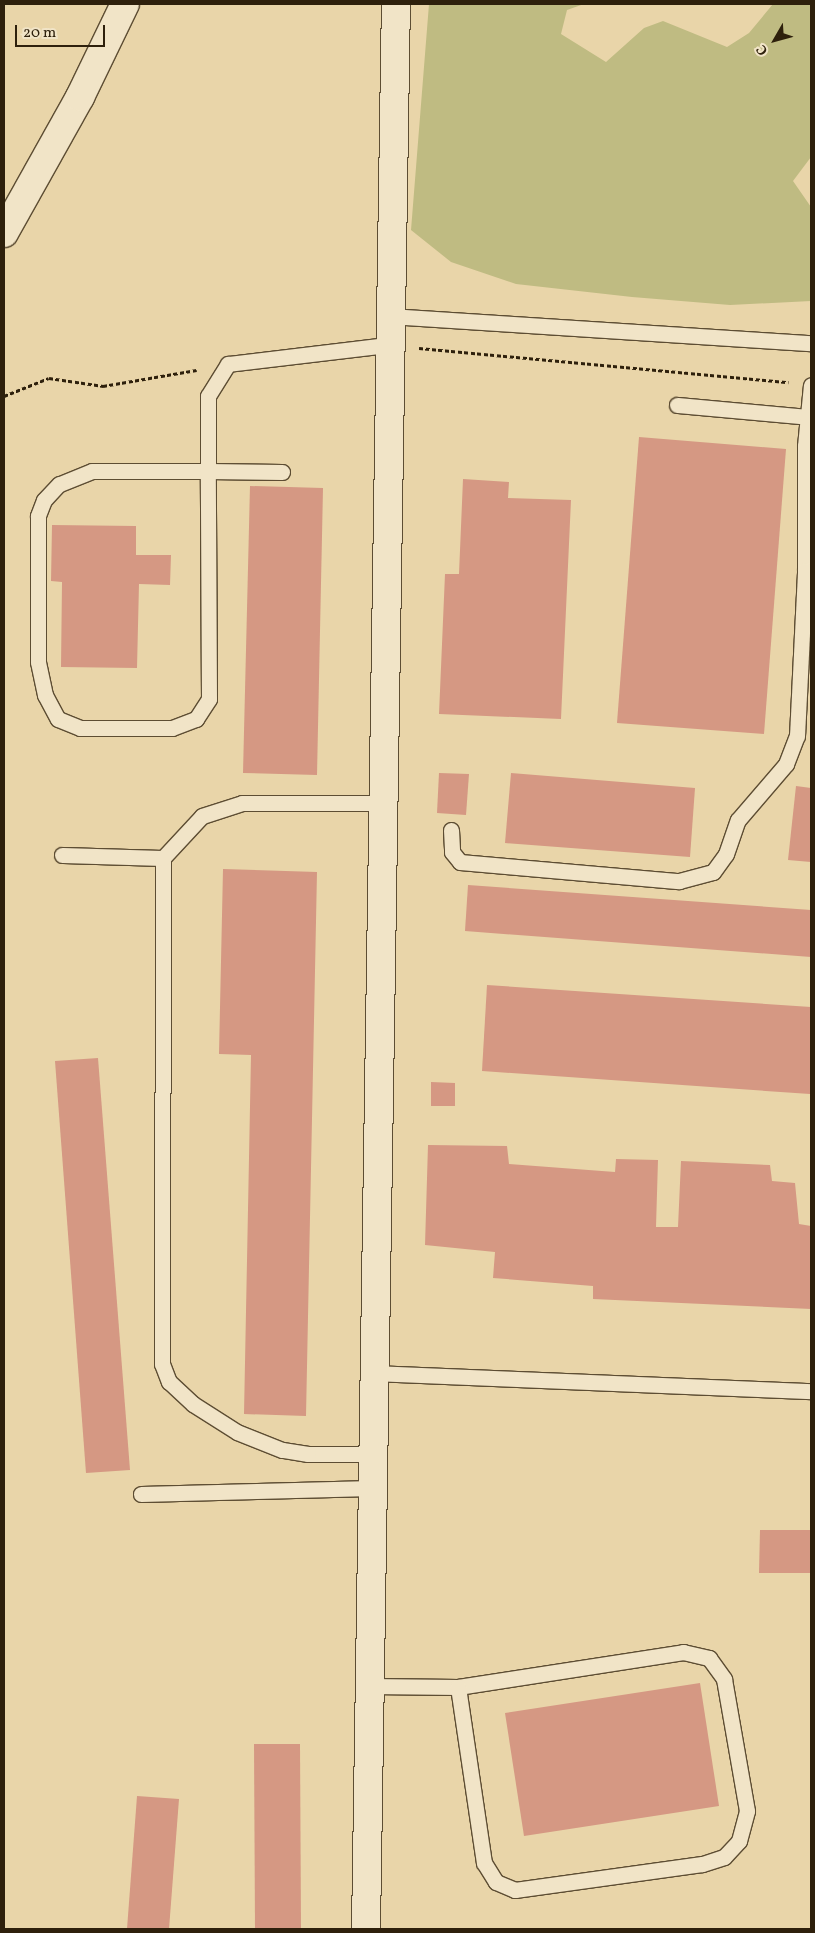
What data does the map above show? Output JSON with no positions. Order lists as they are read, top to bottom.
{
  "scale_bar": "20 m",
  "north": "bottom left"
}
